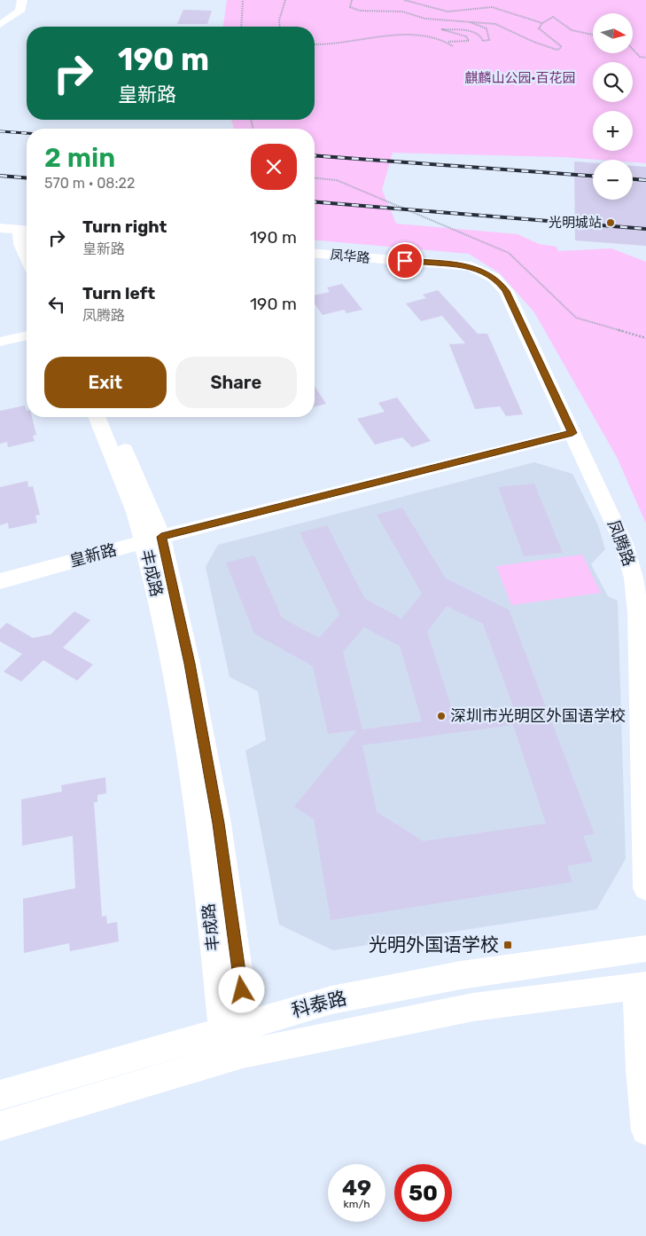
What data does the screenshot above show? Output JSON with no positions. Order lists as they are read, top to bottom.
{
  "streets": {
    "main road": [
      "凤华路",
      "凤腾路",
      "丰成路",
      "科泰路"
    ],
    "street": ["皇新路"]
  },
  "crossings": [
    ["凤华路", "凤腾路"],
    ["凤腾路", "皇新路"],
    ["皇新路", "丰成路"],
    ["丰成路", "科泰路"]
  ],
  "parks": ["麒麟山公园·百花园"],
  "places": {
    "other": ["光明城站", "深圳市光明区外国语学校"],
    "transit": ["光明外国语学校"]
  },
  "north": "right",
  "page": {
    "map_buttons": ["+", "−"],
    "turn": ["190 m", "皇新路"],
    "heading": ["2 min", "570 m · 08:22"],
    "list": [
      {
        "name": "Turn right",
        "note": "皇新路",
        "value": "190 m"
      },
      {
        "name": "Turn left",
        "note": "凤腾路",
        "value": "190 m"
      }
    ],
    "buttons": ["Exit", "Share"],
    "speed": "49 km/h",
    "limit": "50"
  }
}
